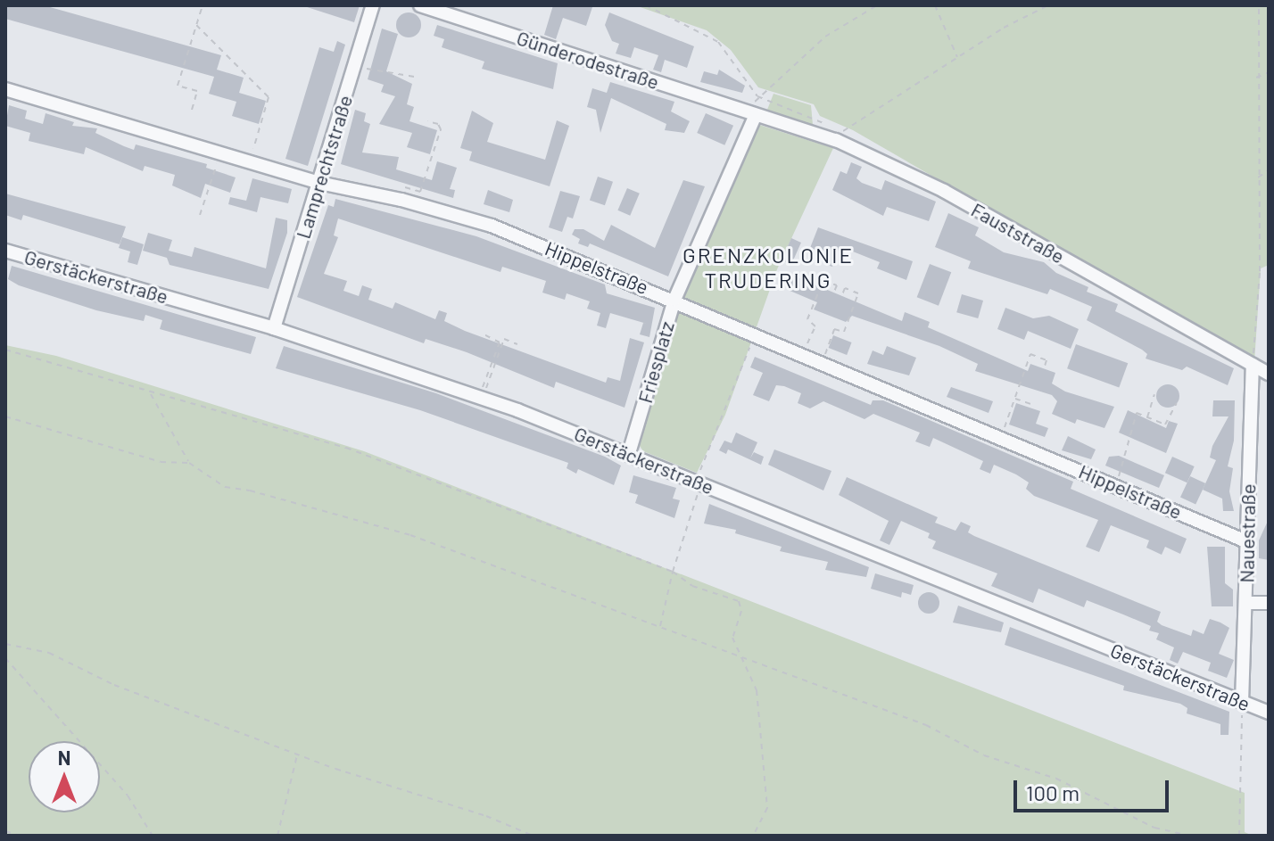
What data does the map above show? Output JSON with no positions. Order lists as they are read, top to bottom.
{
  "streets": {
    "street": [
      "Günderodestraße",
      "Lamprechtstraße",
      "Fauststraße",
      "Hippelstraße",
      "Gerstäckerstraße",
      "Friesplatz",
      "Nauestraße"
    ]
  },
  "crossings": [
    ["Günderodestraße", "Fauststraße"],
    ["Günderodestraße", "Friesplatz"],
    ["Lamprechtstraße", "Hippelstraße"],
    ["Lamprechtstraße", "Gerstäckerstraße"],
    ["Fauststraße", "Friesplatz"],
    ["Fauststraße", "Nauestraße"],
    ["Hippelstraße", "Friesplatz"],
    ["Hippelstraße", "Nauestraße"],
    ["Gerstäckerstraße", "Friesplatz"],
    ["Gerstäckerstraße", "Nauestraße"]
  ],
  "districts": ["GRENZKOLONIE TRUDERING"],
  "scale_bar": "100 m",
  "north": "top"
}
